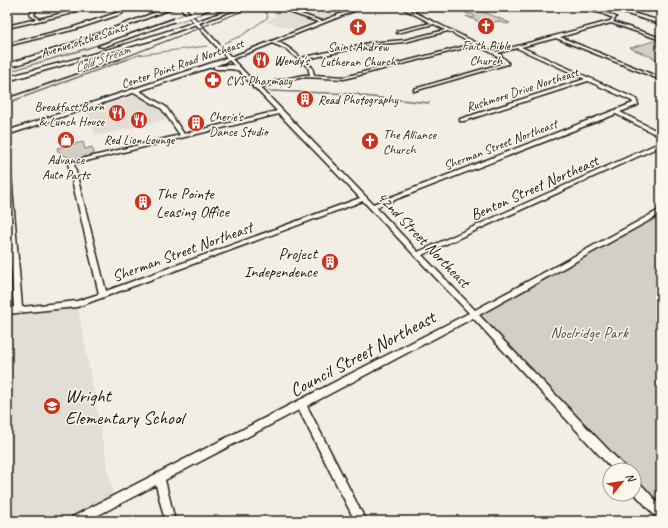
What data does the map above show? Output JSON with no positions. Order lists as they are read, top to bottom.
{
  "streets": {
    "highway": ["Avenue of the Saints"],
    "main road": ["Center Point Road Northeast", "42nd Street Northeast"],
    "street": [
      "Rushmore Drive Northeast",
      "Sherman Street Northeast",
      "Benton Street Northeast",
      "Council Street Northeast"
    ]
  },
  "crossings": [
    ["Center Point Road Northeast", "42nd Street Northeast"],
    ["Rushmore Drive Northeast", "Sherman Street Northeast"],
    ["Sherman Street Northeast", "42nd Street Northeast"],
    ["Benton Street Northeast", "42nd Street Northeast"],
    ["42nd Street Northeast", "Council Street Northeast"]
  ],
  "water": ["Cold Stream"],
  "parks": ["Noelridge Park"],
  "places": {
    "church": ["Faith Bible Church", "Saint Andrew Lutheran Church", "The Alliance Church"],
    "restaurant": ["Wendy's", "Breakfast Barn & Lunch House", "Red Lion Lounge"],
    "pharmacy": ["CVS Pharmacy"],
    "building": [
      "Read Photography",
      "Cherie's Dance Studio",
      "The Pointe Leasing Office",
      "Project Independence"
    ],
    "shop": ["Advance Auto Parts"],
    "school or university": ["Wright Elementary School"]
  },
  "north": "top right"
}
